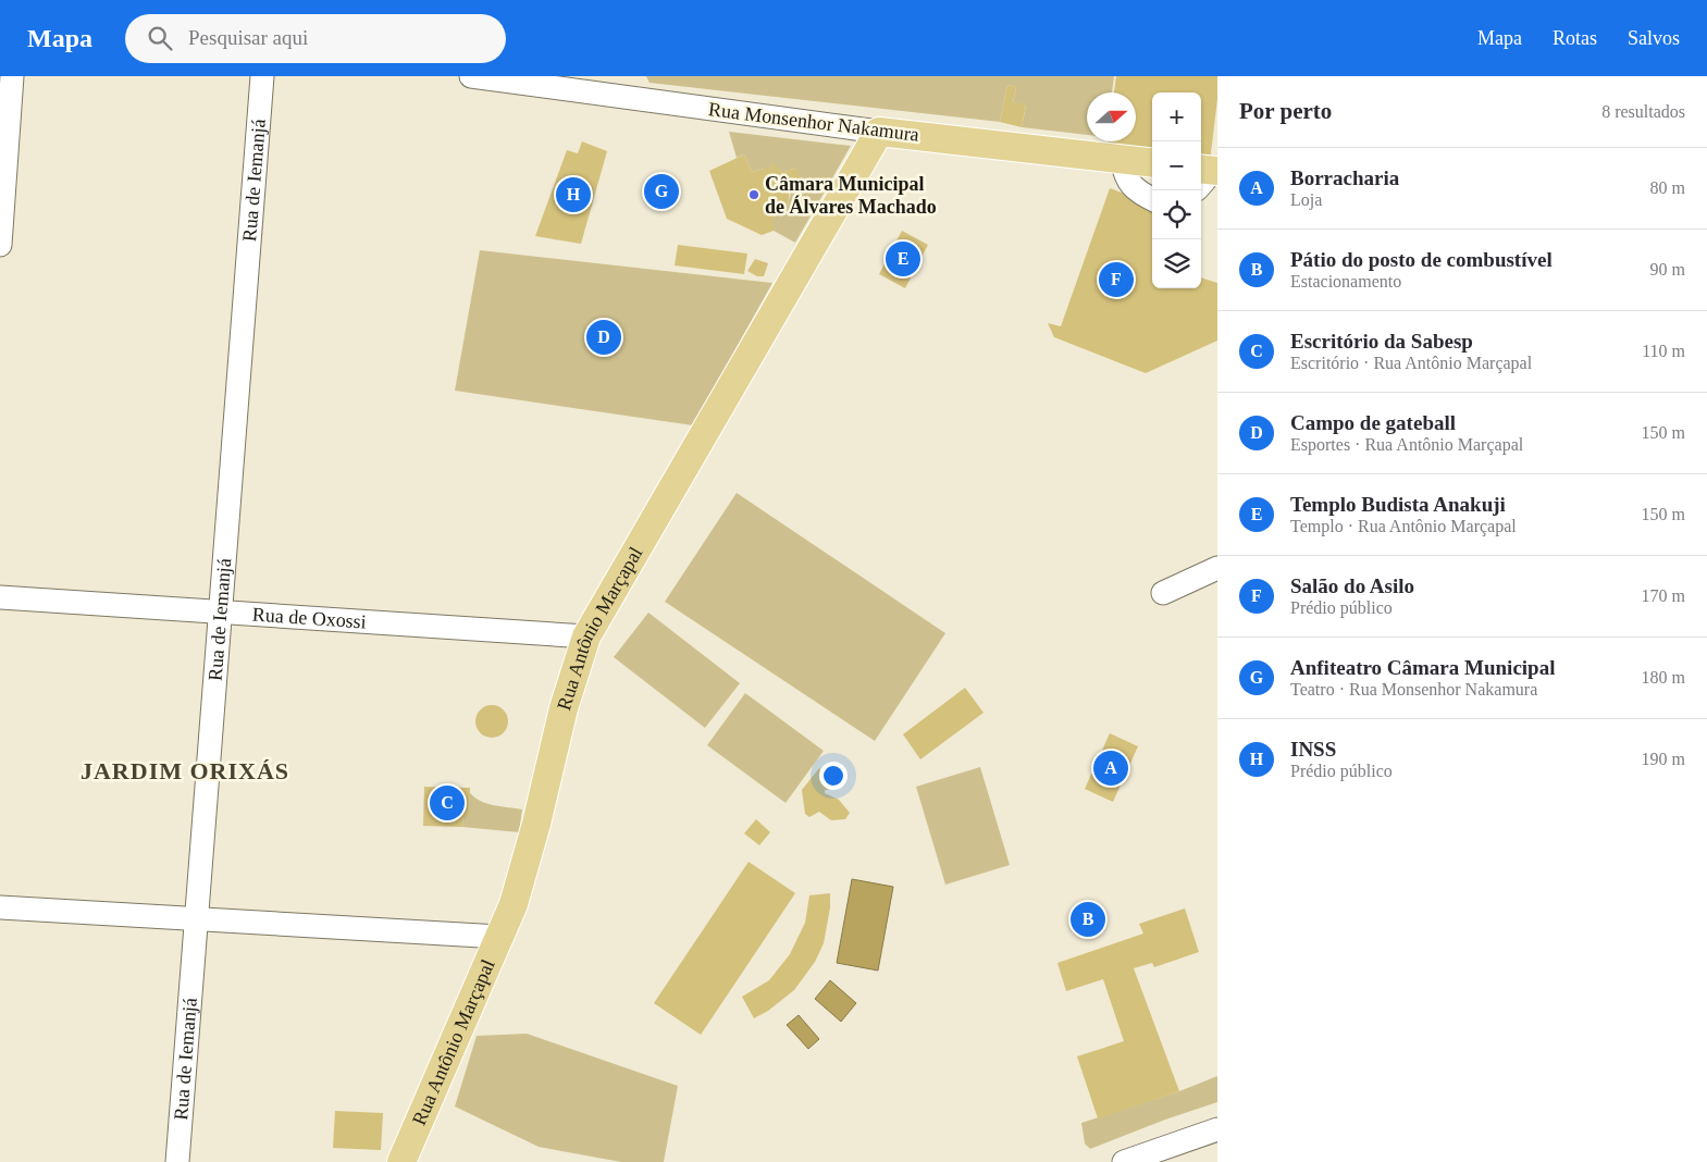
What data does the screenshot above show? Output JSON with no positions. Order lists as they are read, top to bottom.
{
  "streets": {
    "main road": ["Rua Monsenhor Nakamura", "Rua Antônio Marçapal"],
    "street": ["Rua de Iemanjá", "Rua de Oxossi"]
  },
  "crossings": [
    ["Rua Monsenhor Nakamura", "Rua Antônio Marçapal"],
    ["Rua de Iemanjá", "Rua de Oxossi"],
    ["Rua de Oxossi", "Rua Antônio Marçapal"]
  ],
  "districts": ["JARDIM ORIXÁS"],
  "places": ["Câmara Municipal de Álvares Machado"],
  "north": "right",
  "page": {
    "header": "Mapa",
    "search": "Pesquisar aqui",
    "nav": ["Mapa", "Rotas", "Salvos"],
    "heading": ["Por perto", "8 resultados"],
    "map_buttons": ["+", "−"],
    "list": [
      {
        "mark": "A",
        "name": "Borracharia",
        "note": "Loja",
        "value": "80 m"
      },
      {
        "mark": "B",
        "name": "Pátio do posto de combustível",
        "note": "Estacionamento",
        "value": "90 m"
      },
      {
        "mark": "C",
        "name": "Escritório da Sabesp",
        "note": "Escritório · Rua Antônio Marçapal",
        "value": "110 m"
      },
      {
        "mark": "D",
        "name": "Campo de gateball",
        "note": "Esportes · Rua Antônio Marçapal",
        "value": "150 m"
      },
      {
        "mark": "E",
        "name": "Templo Budista Anakuji",
        "note": "Templo · Rua Antônio Marçapal",
        "value": "150 m"
      },
      {
        "mark": "F",
        "name": "Salão do Asilo",
        "note": "Prédio público",
        "value": "170 m"
      },
      {
        "mark": "G",
        "name": "Anfiteatro Câmara Municipal",
        "note": "Teatro · Rua Monsenhor Nakamura",
        "value": "180 m"
      },
      {
        "mark": "H",
        "name": "INSS",
        "note": "Prédio público",
        "value": "190 m"
      }
    ],
    "pins": [
      "G",
      "H",
      "E",
      "F",
      "D",
      "A",
      "C",
      "B"
    ]
  }
}
